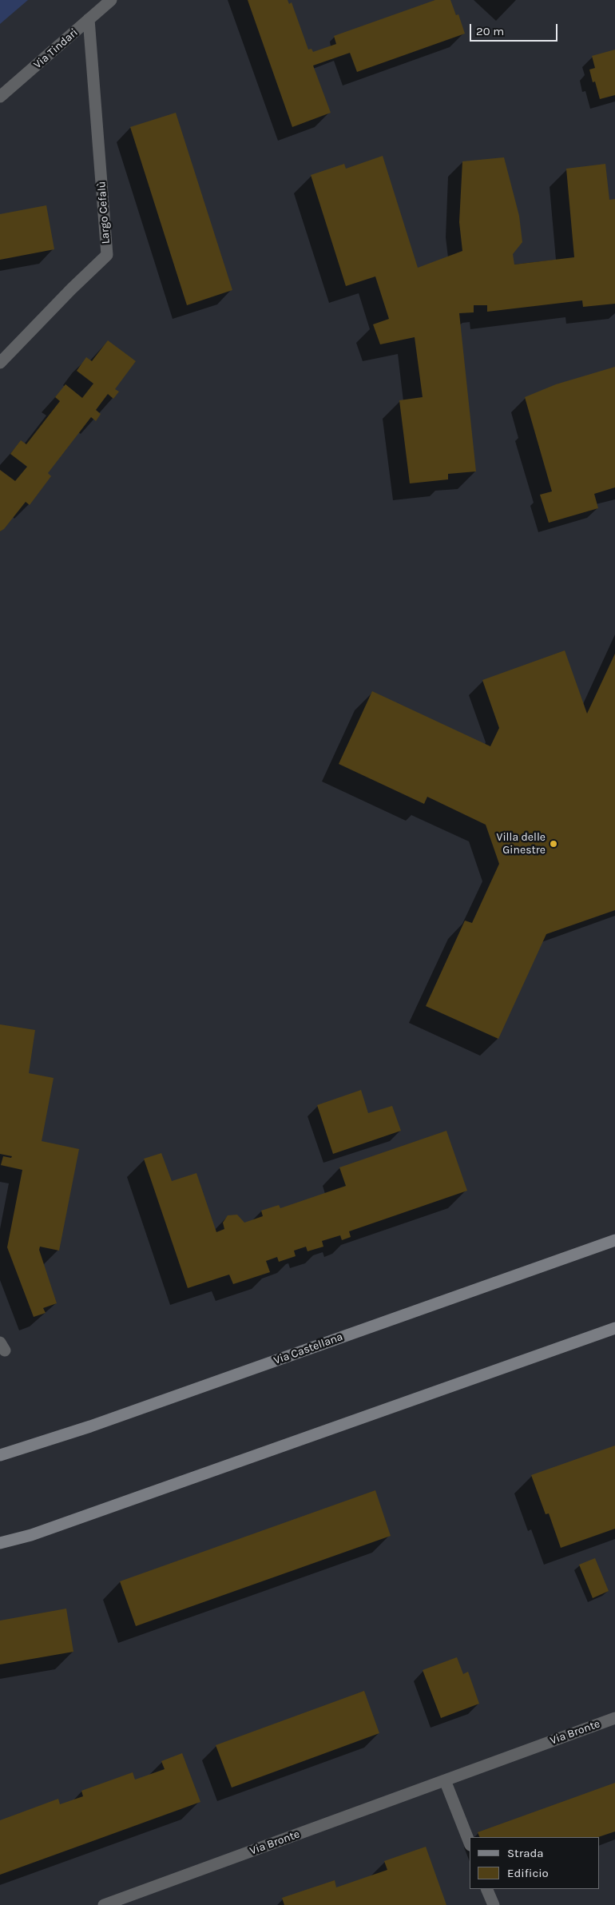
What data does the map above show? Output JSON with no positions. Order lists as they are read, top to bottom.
{
  "streets": {
    "main road": ["Via Castellana"],
    "street": ["Via Tindari", "Largo Cefalù", "Via Bronte"]
  },
  "crossings": [
    ["Via Tindari", "Largo Cefalù"]
  ],
  "places": ["Villa delle Ginestre"],
  "legend": ["Strada", "Edificio"],
  "scale_bar": "20 m"
}
